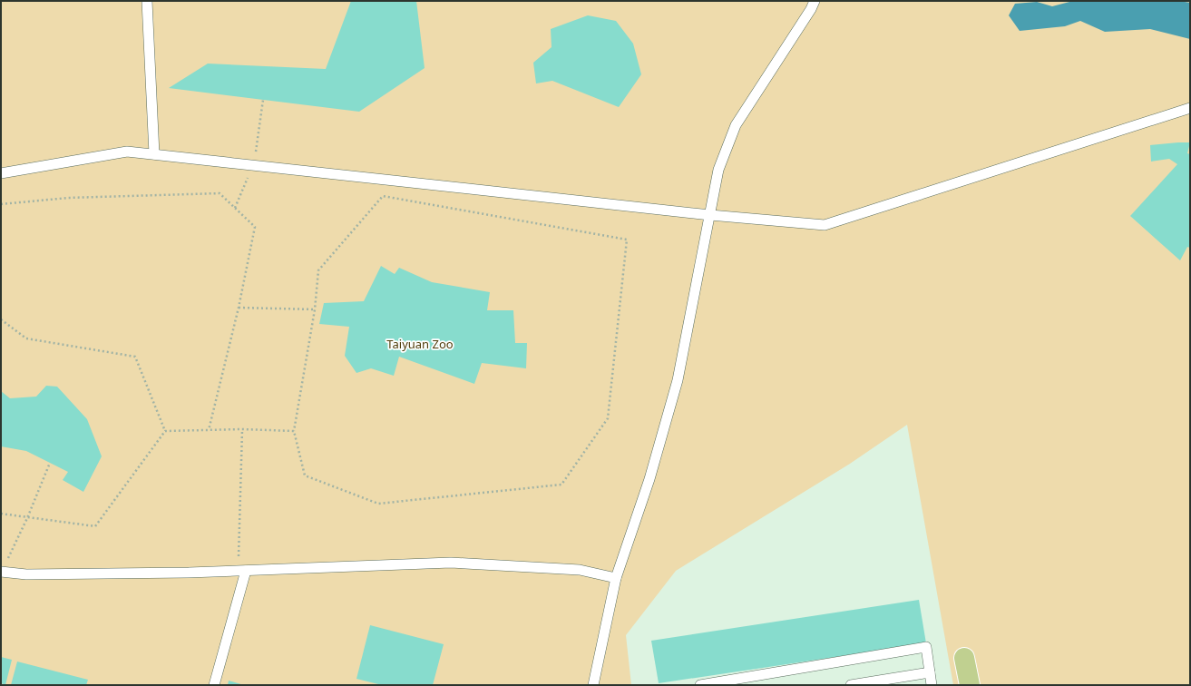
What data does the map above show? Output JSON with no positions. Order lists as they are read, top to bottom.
{
  "parks": ["Taiyuan Zoo"]
}
